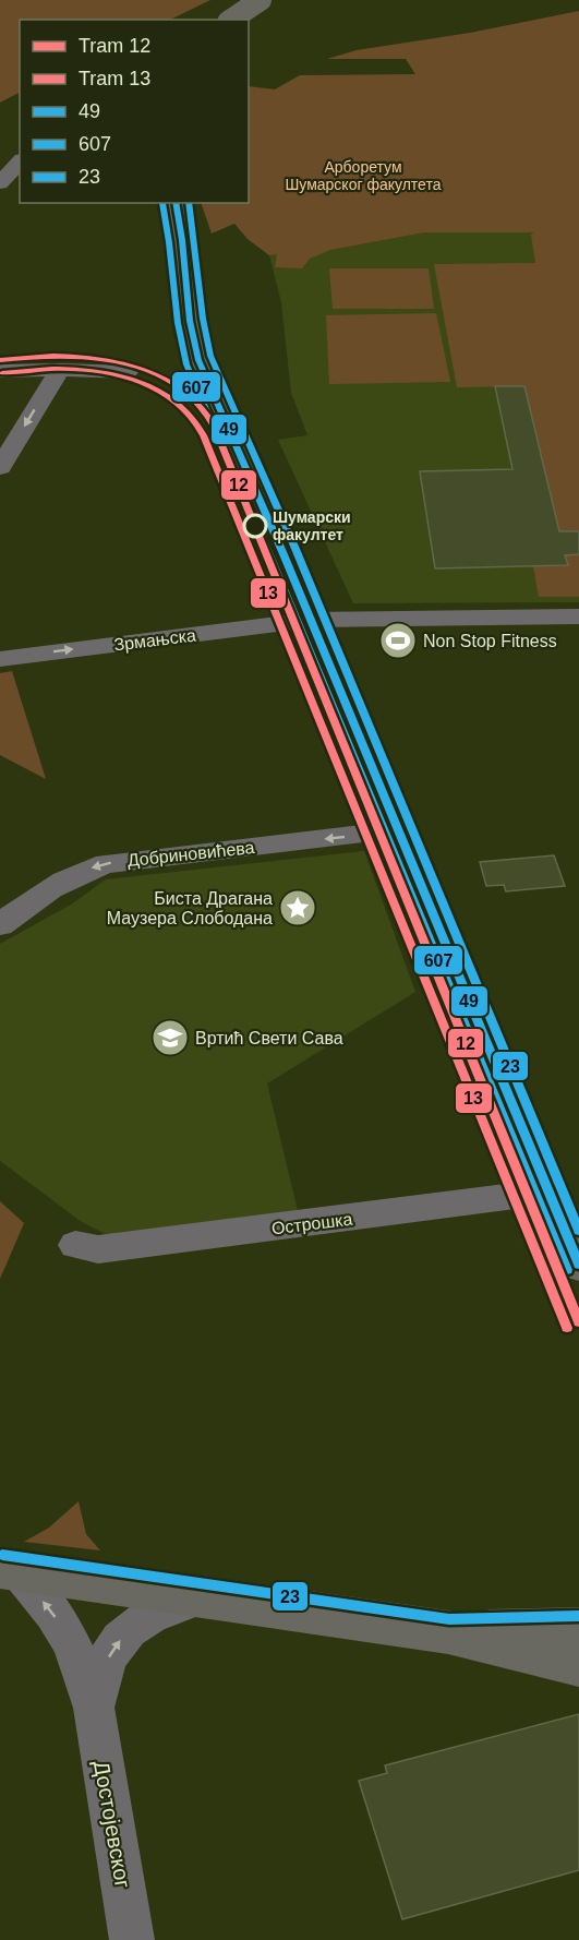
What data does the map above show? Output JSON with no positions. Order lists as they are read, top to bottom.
{
  "streets": {
    "street": [
      "Зрмањска",
      "Добриновићева",
      "Острошка",
      "Достојевског"
    ]
  },
  "one_way": ["Зрмањска", "Добриновићева"],
  "parks": ["Арборетум Шумарског факултета"],
  "places": {
    "other": ["Шумарски факултет"],
    "sports": ["Non Stop Fitness"],
    "place": ["Биста Драгана Маузера Слободана"],
    "school or university": ["Вртић Свети Сава"]
  },
  "lines": [
    "transit line 49",
    "transit line 607",
    "transit line 23",
    "tram line 12",
    "tram line 13"
  ],
  "legend": [
    "Tram 12",
    "Tram 13",
    "49",
    "607",
    "23"
  ]
}
